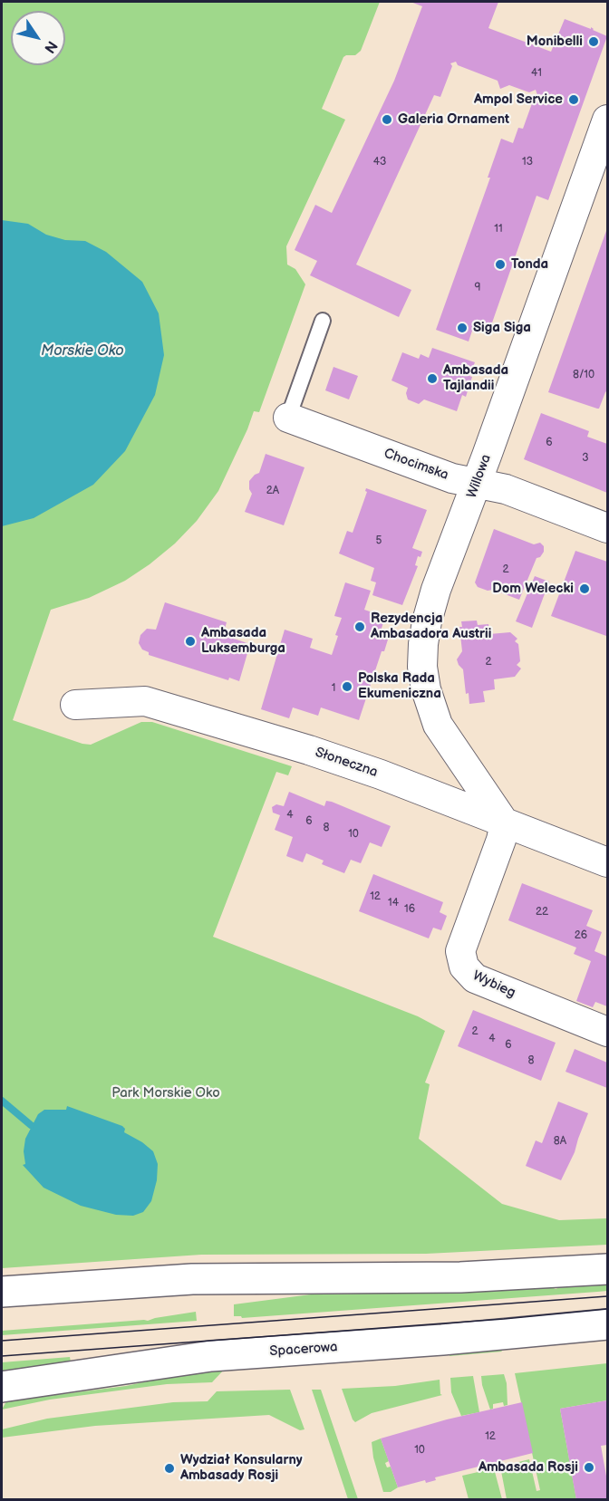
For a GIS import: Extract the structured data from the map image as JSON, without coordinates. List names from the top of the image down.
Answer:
{
  "streets": {
    "main road": ["Spacerowa"],
    "street": [
      "Chocimska",
      "Willowa",
      "Słoneczna",
      "Wybieg"
    ]
  },
  "crossings": [
    ["Chocimska", "Willowa"],
    ["Willowa", "Słoneczna"],
    ["Willowa", "Wybieg"],
    ["Słoneczna", "Wybieg"]
  ],
  "water": ["Morskie Oko"],
  "parks": ["Park Morskie Oko"],
  "places": [
    "Monibelli",
    "Ampol Service",
    "Galeria Ornament",
    "Tonda",
    "Siga Siga",
    "Ambasada Tajlandii",
    "Dom Welecki",
    "Rezydencja Ambasadora Austrii",
    "Ambasada Luksemburga",
    "Polska Rada Ekumeniczna",
    "Ambasada Rosji",
    "Wydział Konsularny Ambasady Rosji"
  ],
  "house_numbers": [
    "41",
    "43",
    "13",
    "11",
    "9",
    "8/10",
    "6",
    "3",
    "2A",
    "5",
    "2",
    "2",
    "1",
    "4",
    "6",
    "8",
    "10",
    "12",
    "14",
    "16",
    "22",
    "26",
    "2",
    "4",
    "6",
    "8",
    "8A",
    "12",
    "10"
  ],
  "north": "bottom right"
}
